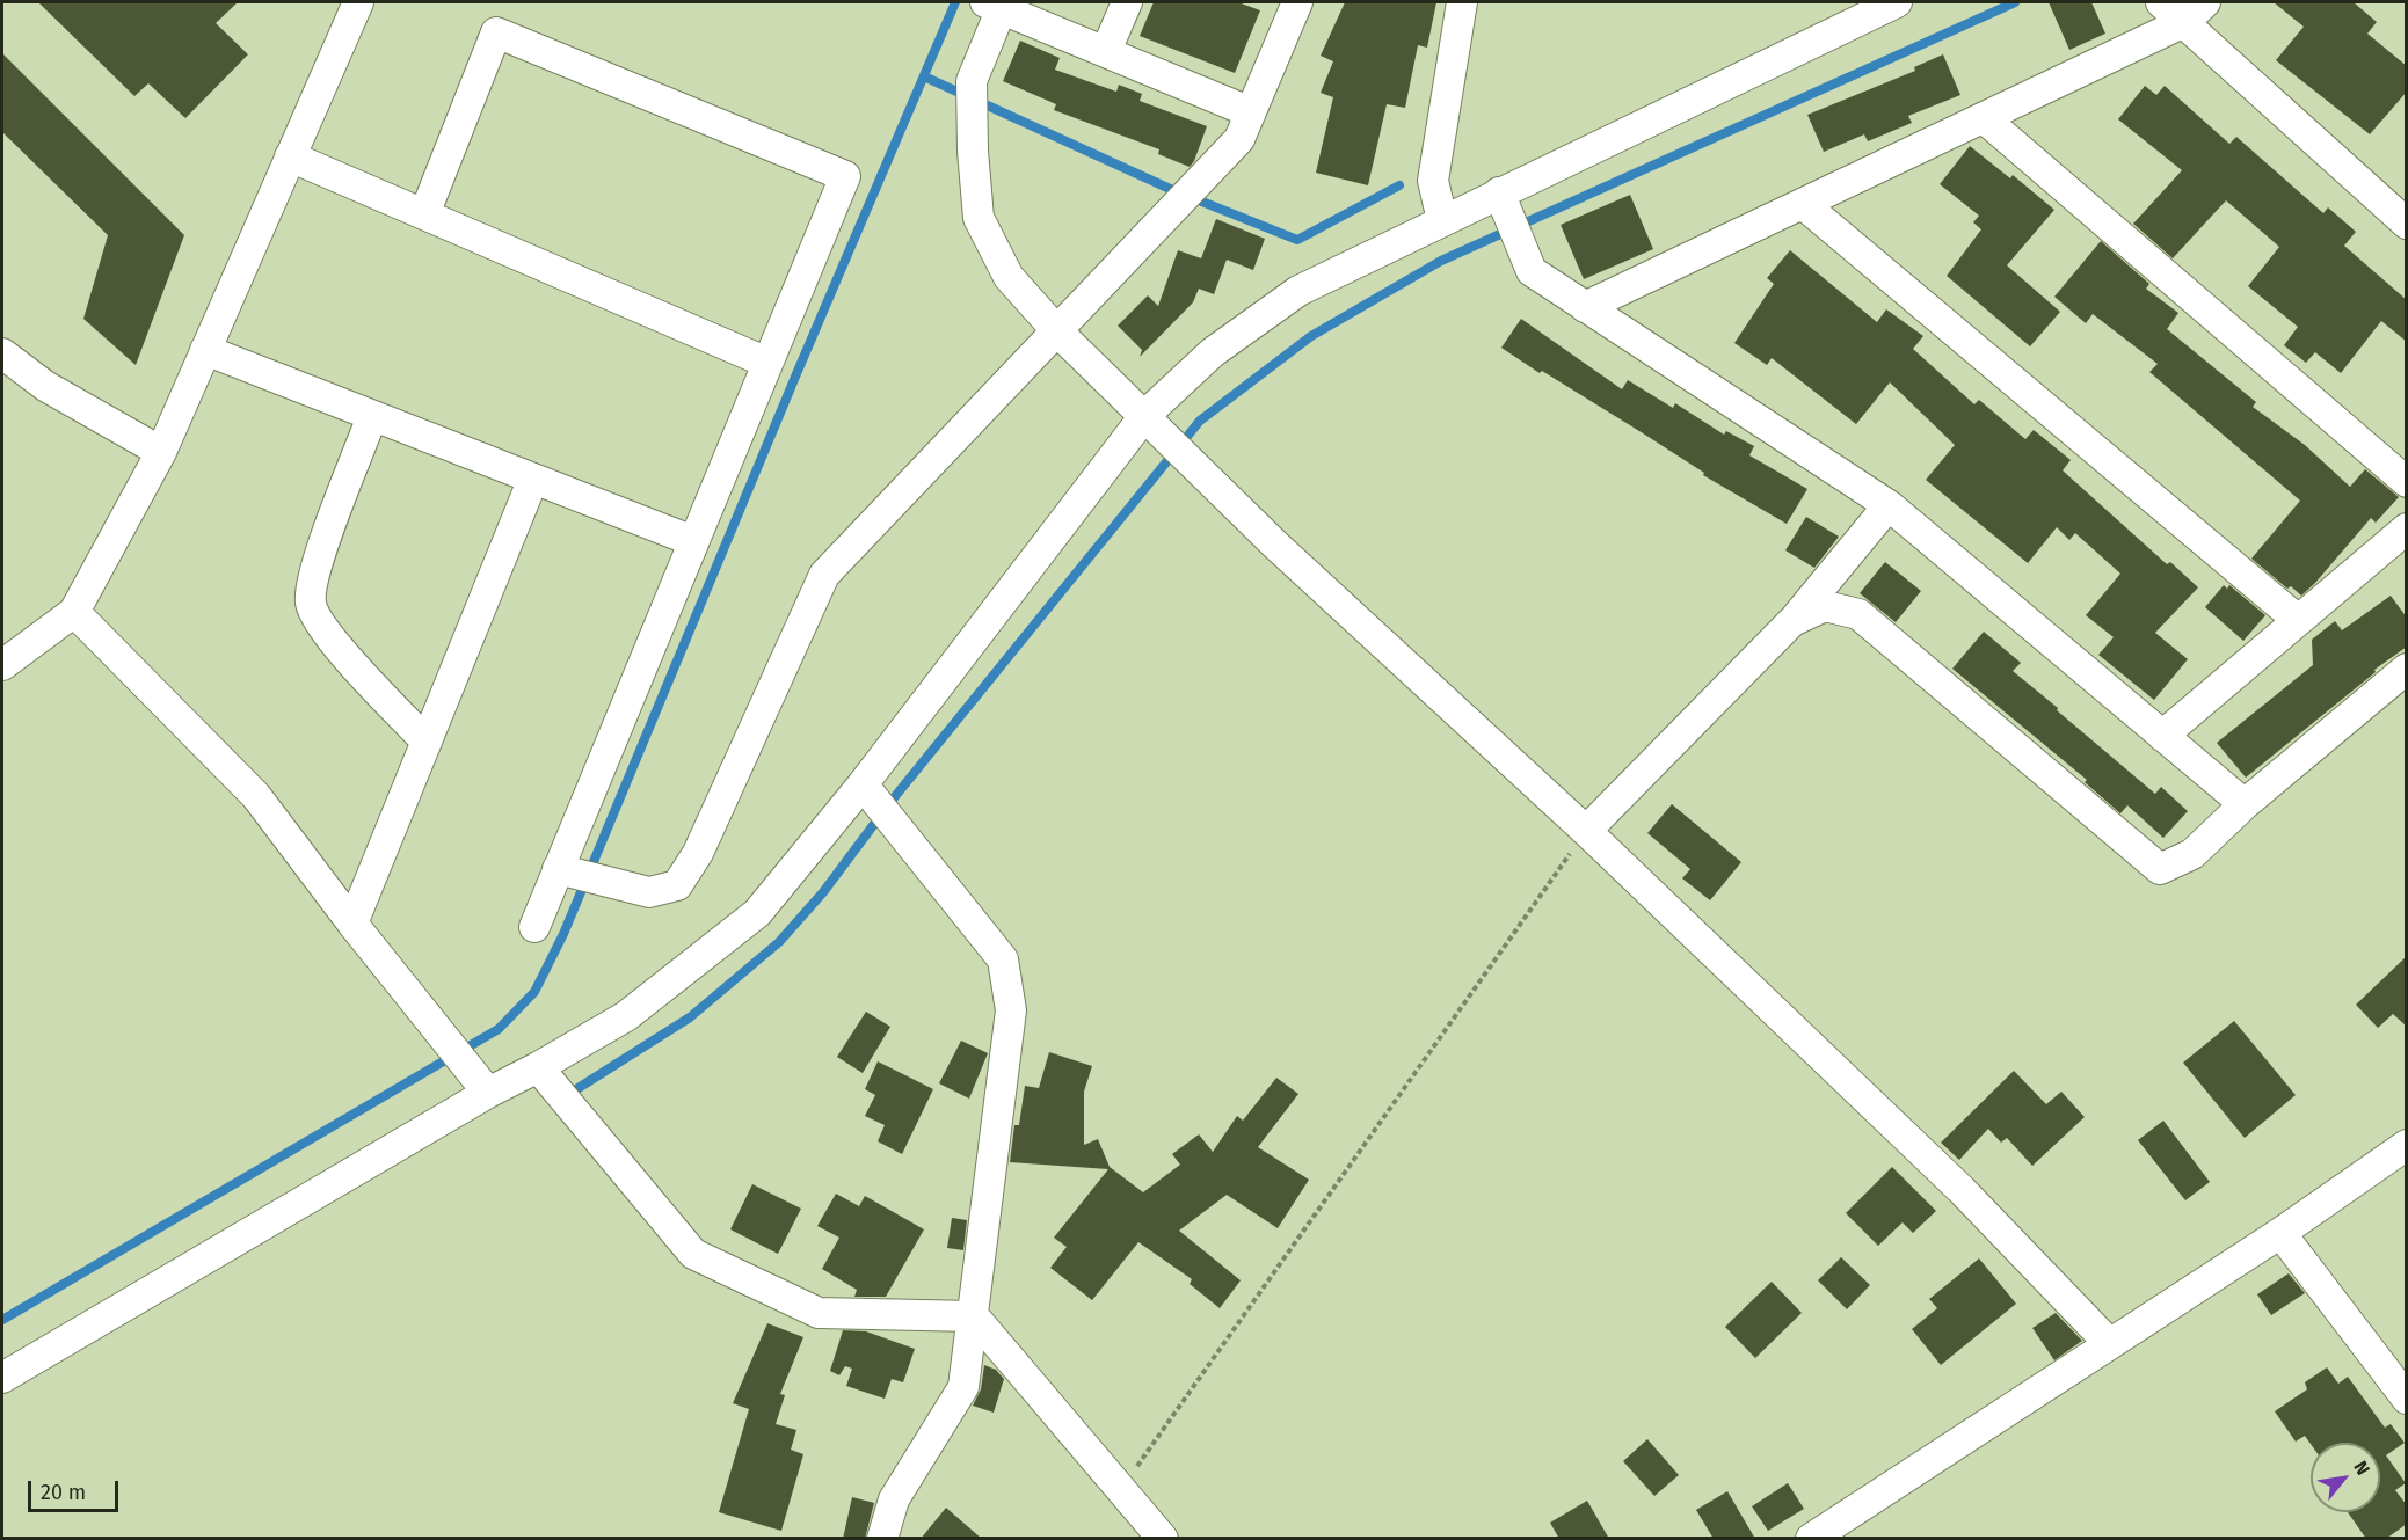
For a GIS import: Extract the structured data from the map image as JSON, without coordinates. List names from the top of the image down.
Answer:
{
  "scale_bar": "20 m",
  "north": "top right"
}
